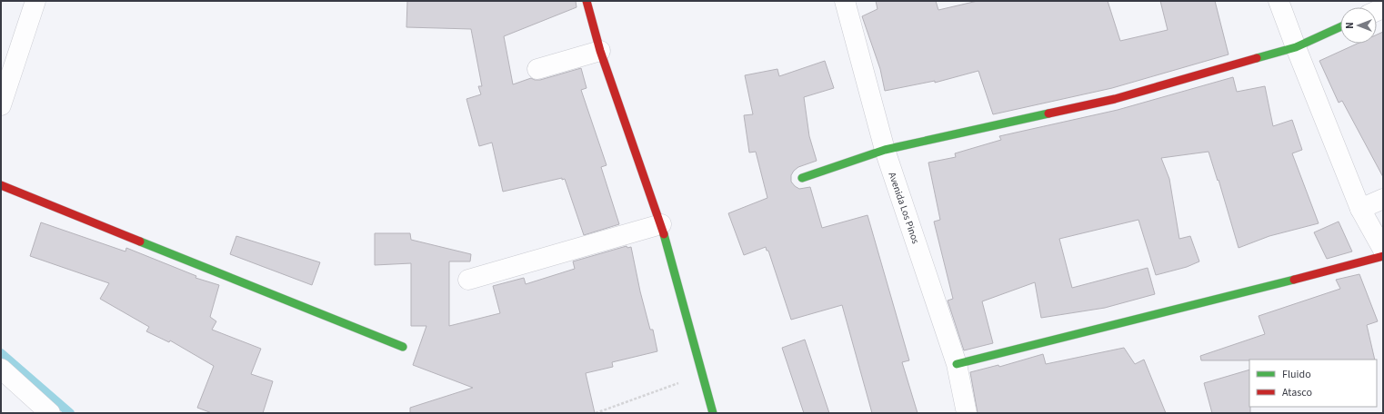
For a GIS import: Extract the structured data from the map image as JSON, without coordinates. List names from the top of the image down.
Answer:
{
  "streets": {
    "street": ["Avenida Los Pinos"]
  },
  "legend": ["Fluido", "Atasco"],
  "north": "left"
}
